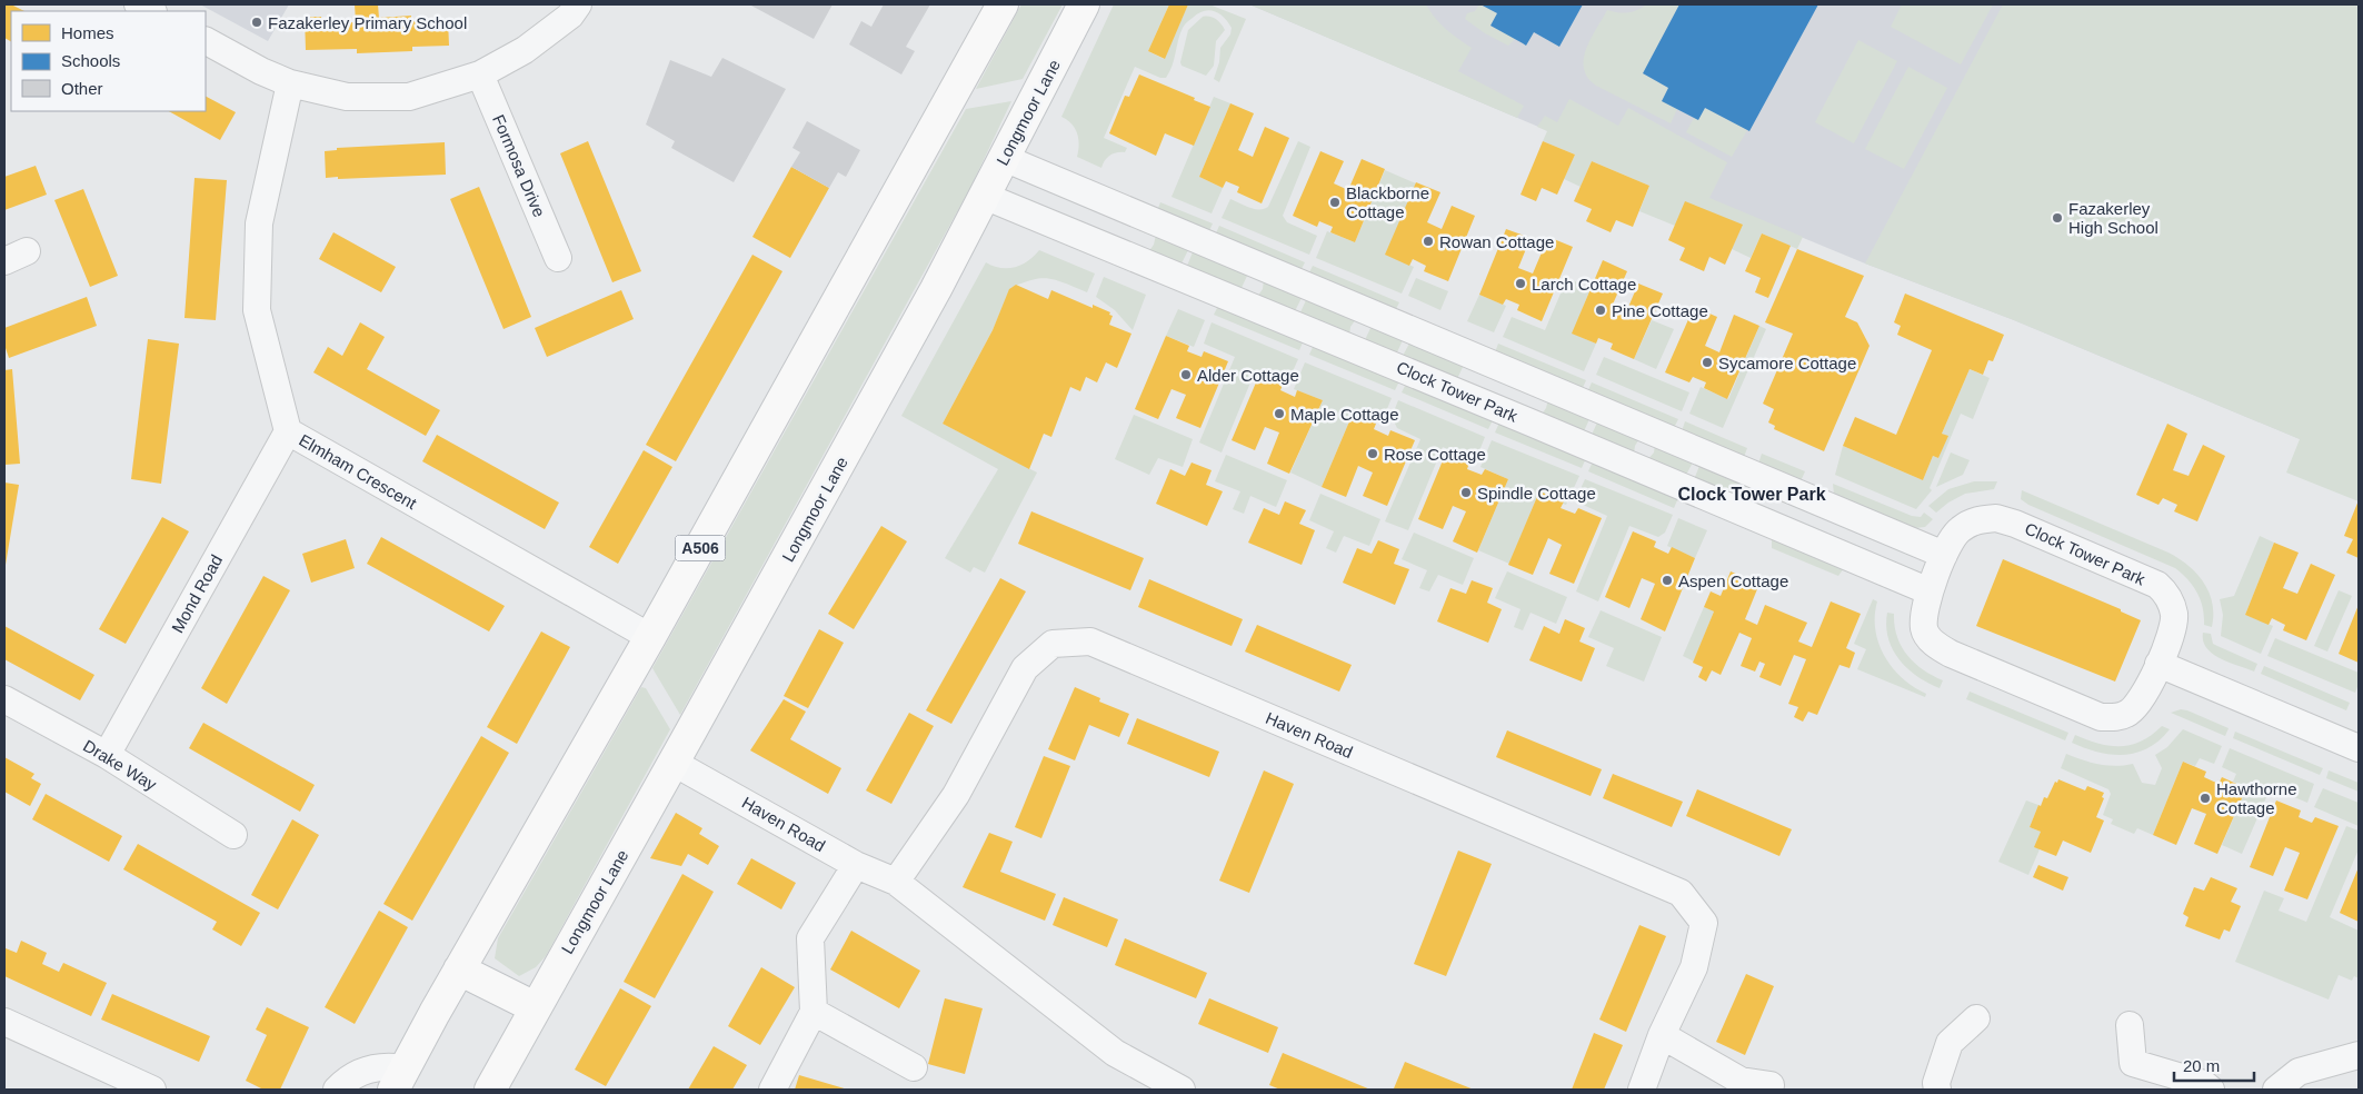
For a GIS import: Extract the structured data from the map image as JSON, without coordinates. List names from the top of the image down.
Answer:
{
  "streets": {
    "main road": ["Longmoor Lane", "A506"],
    "street": [
      "Formosa Drive",
      "Clock Tower Park",
      "Elmham Crescent",
      "Mond Road",
      "Haven Road",
      "Drake Way"
    ]
  },
  "crossings": [
    ["Longmoor Lane", "Clock Tower Park"],
    ["Longmoor Lane", "Haven Road"],
    ["Elmham Crescent", "A506"],
    ["Elmham Crescent", "Mond Road"],
    ["Mond Road", "Drake Way"]
  ],
  "districts": ["Clock Tower Park"],
  "places": [
    "Fazakerley Primary School",
    "Blackborne Cottage",
    "Fazakerley High School",
    "Rowan Cottage",
    "Larch Cottage",
    "Pine Cottage",
    "Sycamore Cottage",
    "Alder Cottage",
    "Maple Cottage",
    "Rose Cottage",
    "Spindle Cottage",
    "Aspen Cottage",
    "Hawthorne Cottage"
  ],
  "legend": ["Homes", "Schools", "Other"],
  "scale_bar": "20 m"
}
